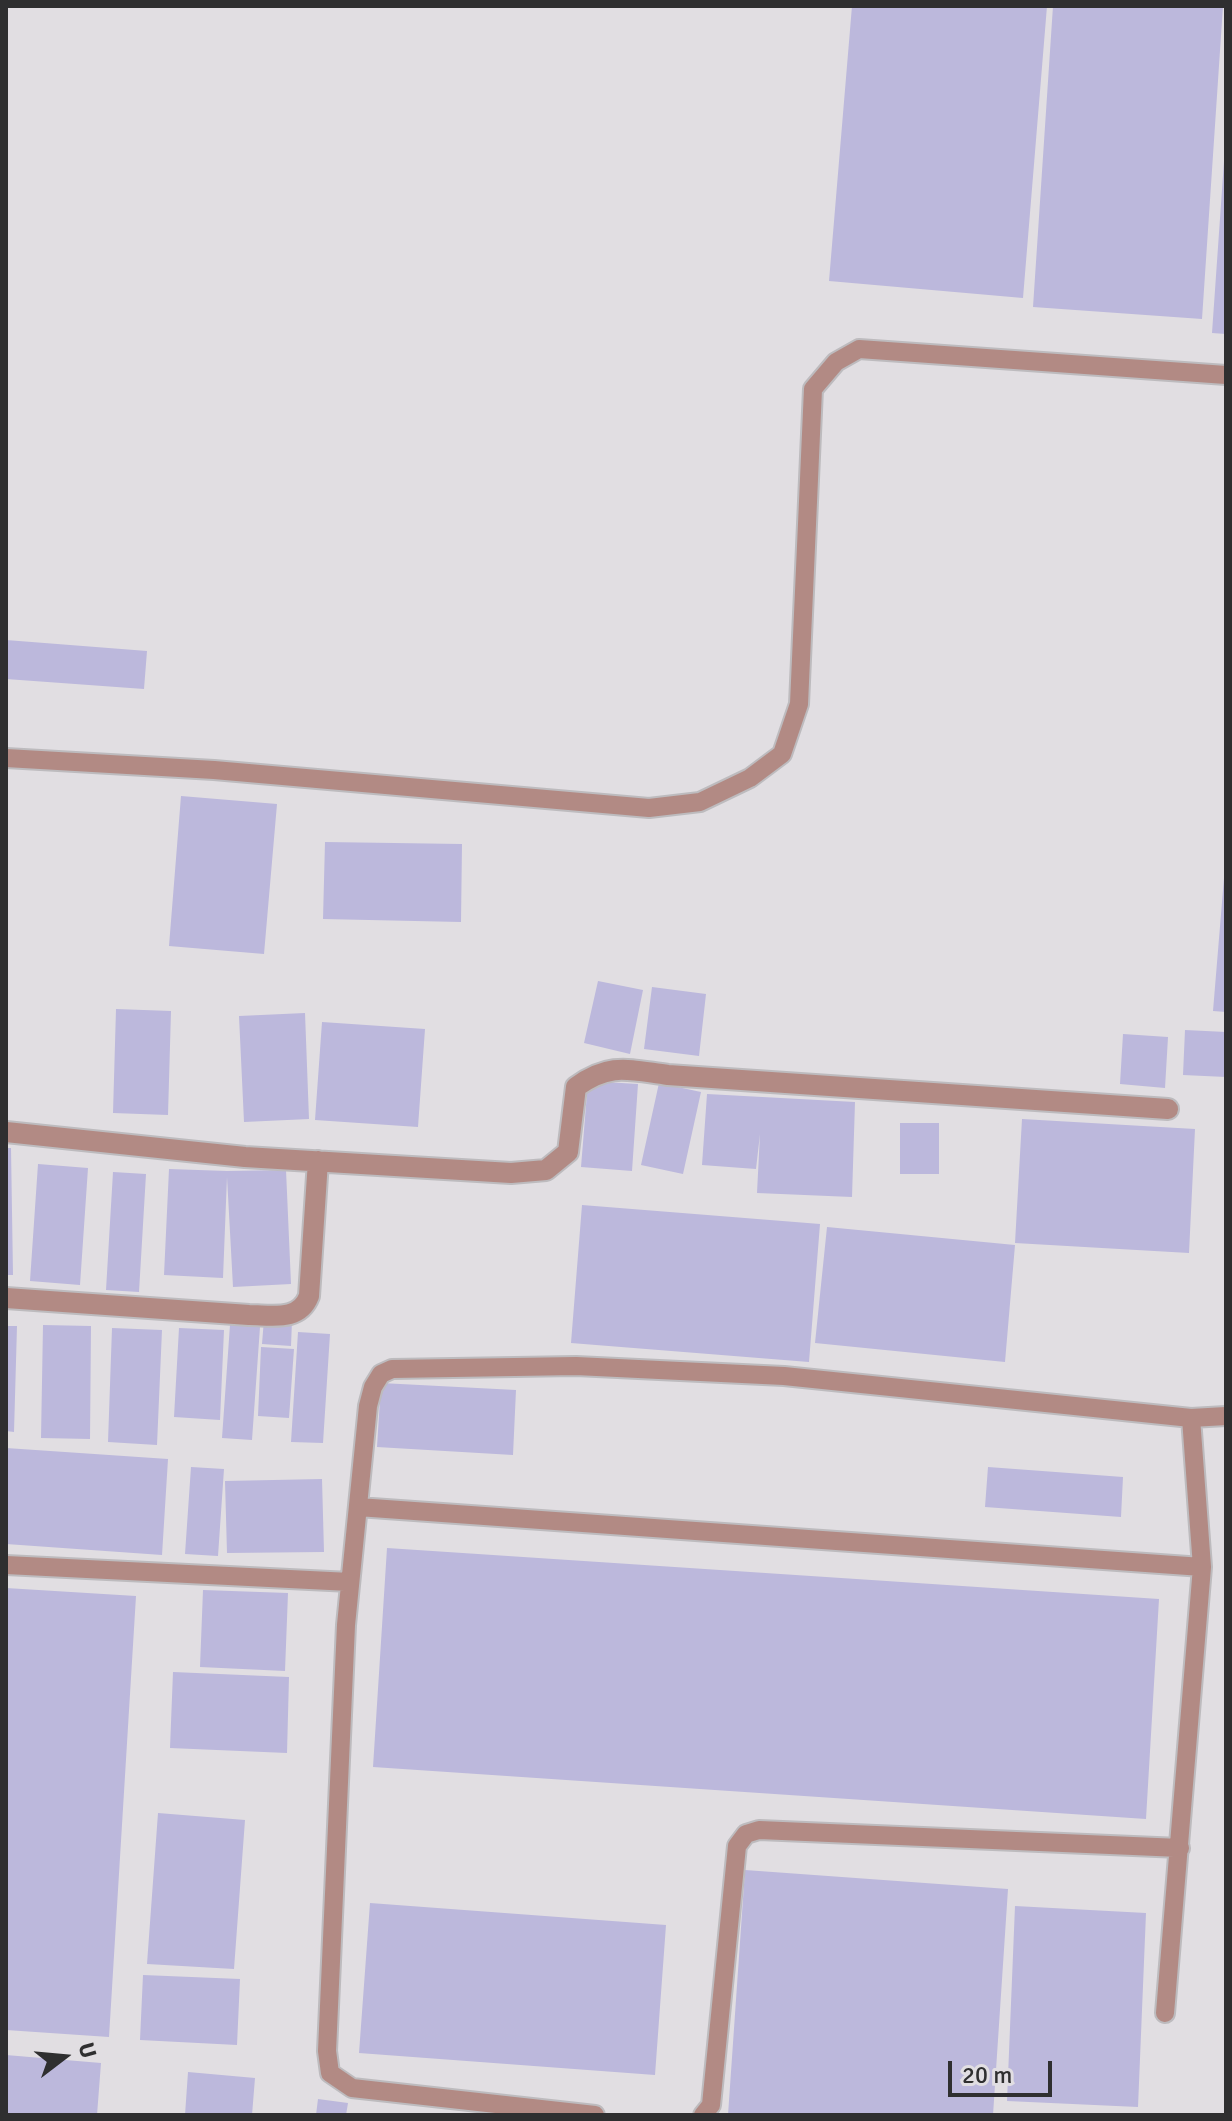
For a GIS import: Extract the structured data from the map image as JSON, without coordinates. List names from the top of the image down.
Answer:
{
  "scale_bar": "20 m",
  "north": "right"
}
